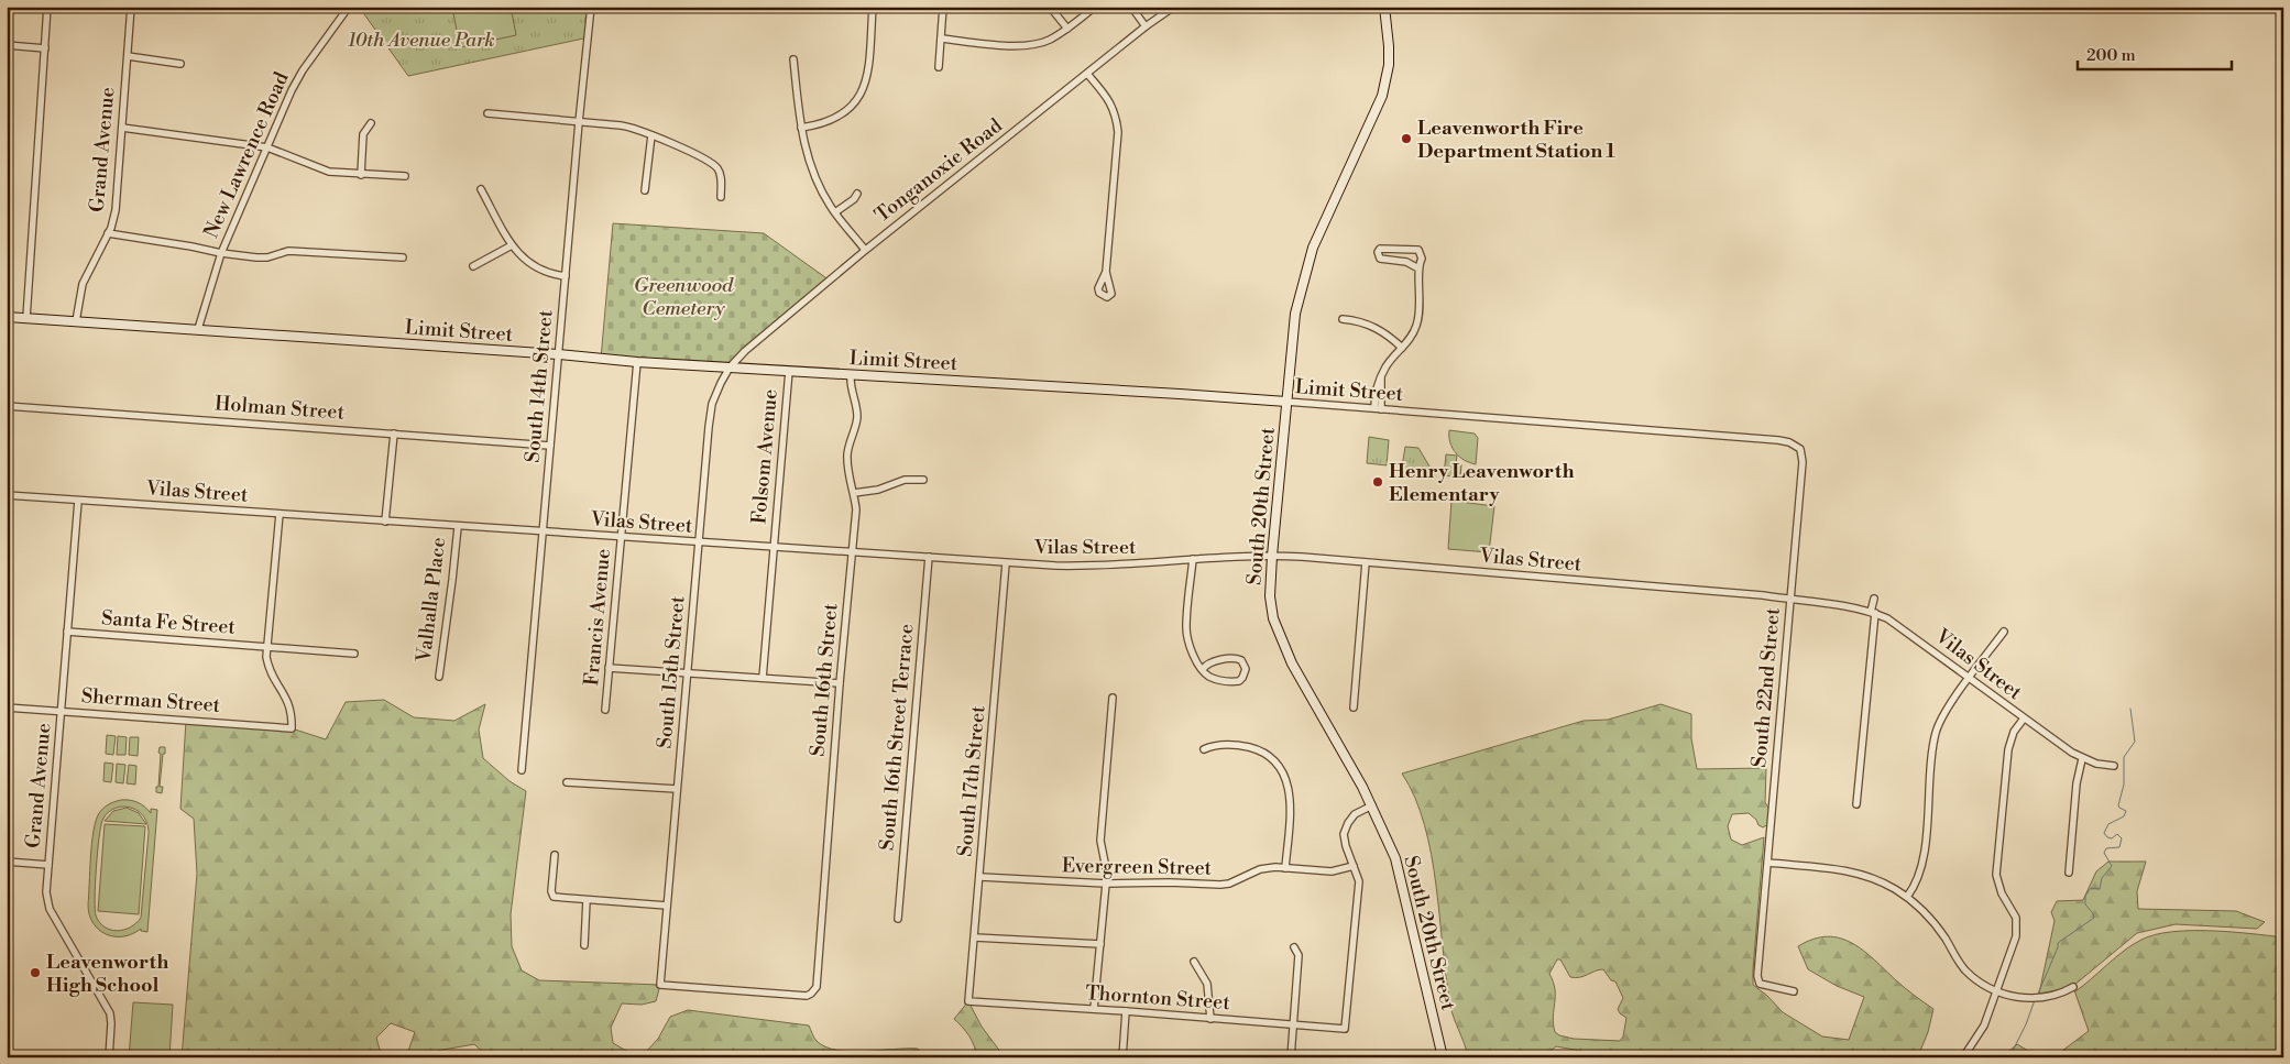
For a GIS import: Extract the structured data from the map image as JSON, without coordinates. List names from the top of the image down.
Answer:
{
  "streets": {
    "street": [
      "Grand Avenue",
      "New Lawrence Road",
      "Tonganoxie Road",
      "Limit Street",
      "South 14th Street",
      "Holman Street",
      "Folsom Avenue",
      "Vilas Street",
      "South 20th Street",
      "Valhalla Place",
      "Francis Avenue",
      "Santa Fe Street",
      "South 15th Street",
      "South 16th Street",
      "South 22nd Street",
      "Sherman Street",
      "South 16th Street Terrace",
      "South 17th Street",
      "Evergreen Street",
      "Thornton Street"
    ]
  },
  "crossings": [
    ["Grand Avenue", "Limit Street"],
    ["Grand Avenue", "Vilas Street"],
    ["Grand Avenue", "Santa Fe Street"],
    ["Grand Avenue", "Sherman Street"],
    ["New Lawrence Road", "Limit Street"],
    ["Tonganoxie Road", "Limit Street"],
    ["Tonganoxie Road", "South 15th Street"],
    ["Limit Street", "South 14th Street"],
    ["Limit Street", "Folsom Avenue"],
    ["Limit Street", "South 20th Street"],
    ["Limit Street", "Francis Avenue"],
    ["Limit Street", "South 15th Street"],
    ["Limit Street", "South 16th Street"],
    ["Limit Street", "South 22nd Street"],
    ["South 14th Street", "Holman Street"],
    ["South 14th Street", "Vilas Street"],
    ["Folsom Avenue", "Vilas Street"],
    ["Vilas Street", "South 20th Street"],
    ["Vilas Street", "Valhalla Place"],
    ["Vilas Street", "Francis Avenue"],
    ["Vilas Street", "South 15th Street"],
    ["Vilas Street", "South 16th Street"],
    ["Vilas Street", "South 22nd Street"],
    ["Vilas Street", "South 16th Street Terrace"],
    ["Vilas Street", "South 17th Street"],
    ["Santa Fe Street", "Sherman Street"],
    ["South 15th Street", "South 16th Street"],
    ["South 17th Street", "Evergreen Street"],
    ["South 17th Street", "Thornton Street"],
    ["Evergreen Street", "Thornton Street"]
  ],
  "parks": ["10th Avenue Park", "Greenwood Cemetery"],
  "places": ["Leavenworth Fire Department Station 1", "Henry Leavenworth Elementary", "Leavenworth High School"],
  "scale_bar": "200 m"
}
